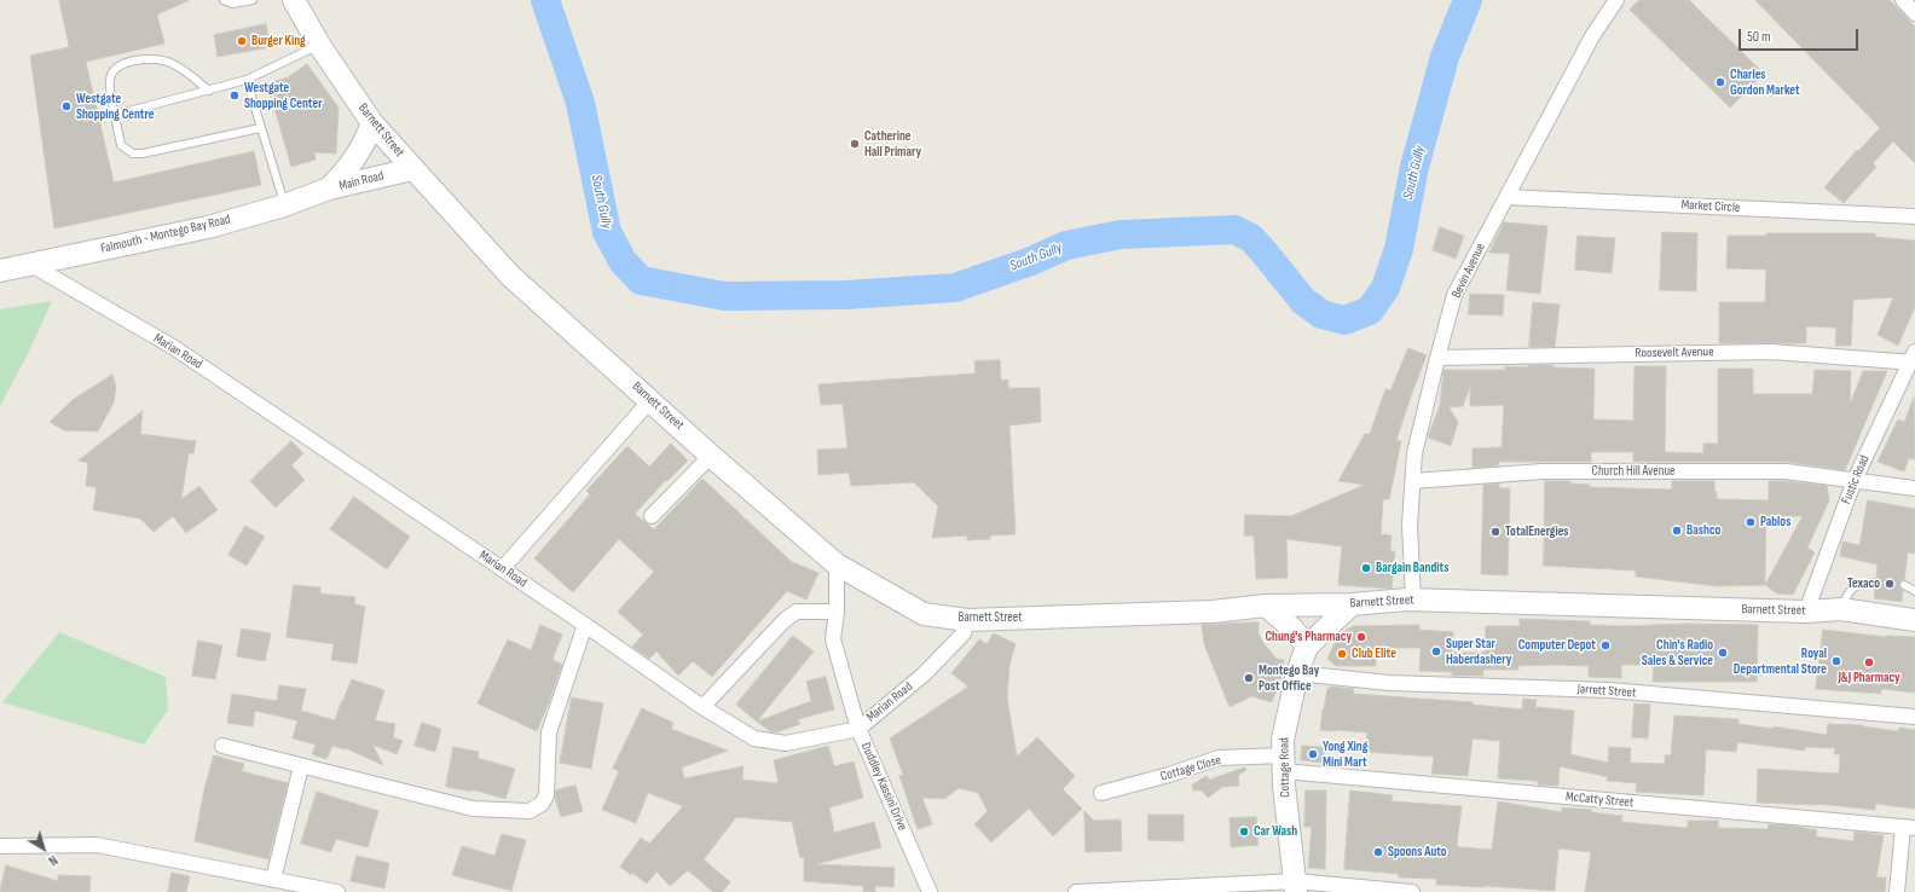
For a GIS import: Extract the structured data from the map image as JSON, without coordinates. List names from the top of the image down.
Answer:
{
  "streets": {
    "main road": [
      "Barnett Street",
      "Main Road",
      "Falmouth - Montego Bay Road",
      "Cottage Road"
    ],
    "street": [
      "Market Circle",
      "Bevin Avenue",
      "Marian Road",
      "Roosevelt Avenue",
      "Church Hill Avenue",
      "Fustic Road",
      "Jarrett Street",
      "Cottage Close",
      "Duddley Kassini Drive",
      "McCatty Street"
    ]
  },
  "crossings": [
    ["Barnett Street", "Main Road"],
    ["Barnett Street", "Bevin Avenue"],
    ["Barnett Street", "Marian Road"],
    ["Barnett Street", "Fustic Road"],
    ["Barnett Street", "Cottage Road"],
    ["Barnett Street", "Duddley Kassini Drive"],
    ["Main Road", "Falmouth - Montego Bay Road"],
    ["Market Circle", "Bevin Avenue"],
    ["Falmouth - Montego Bay Road", "Marian Road"],
    ["Bevin Avenue", "Roosevelt Avenue"],
    ["Bevin Avenue", "Church Hill Avenue"],
    ["Marian Road", "Duddley Kassini Drive"],
    ["Roosevelt Avenue", "Fustic Road"],
    ["Church Hill Avenue", "Fustic Road"],
    ["Jarrett Street", "Cottage Road"],
    ["Cottage Road", "Cottage Close"],
    ["Cottage Road", "McCatty Street"],
    ["Cottage Close", "McCatty Street"]
  ],
  "water": ["South Gully"],
  "places": [
    "Burger King",
    "Charles Gordon Market",
    "Westgate Shopping Center",
    "Westgate Shopping Centre",
    "Catherine Hall Primary",
    "Pablos",
    "Bashco",
    "TotalEnergies",
    "Bargain Bandits",
    "Texaco",
    "Chung's Pharmacy",
    "Computer Depot",
    "Super Star Haberdashery",
    "Chin's Radio Sales & Service",
    "Club Elite",
    "Royal Departmental Store",
    "J&J Pharmacy",
    "Montego Bay Post Office",
    "Yong Xing Mini Mart",
    "Car Wash",
    "Spoons Auto"
  ],
  "scale_bar": "50 m",
  "north": "bottom right"
}
